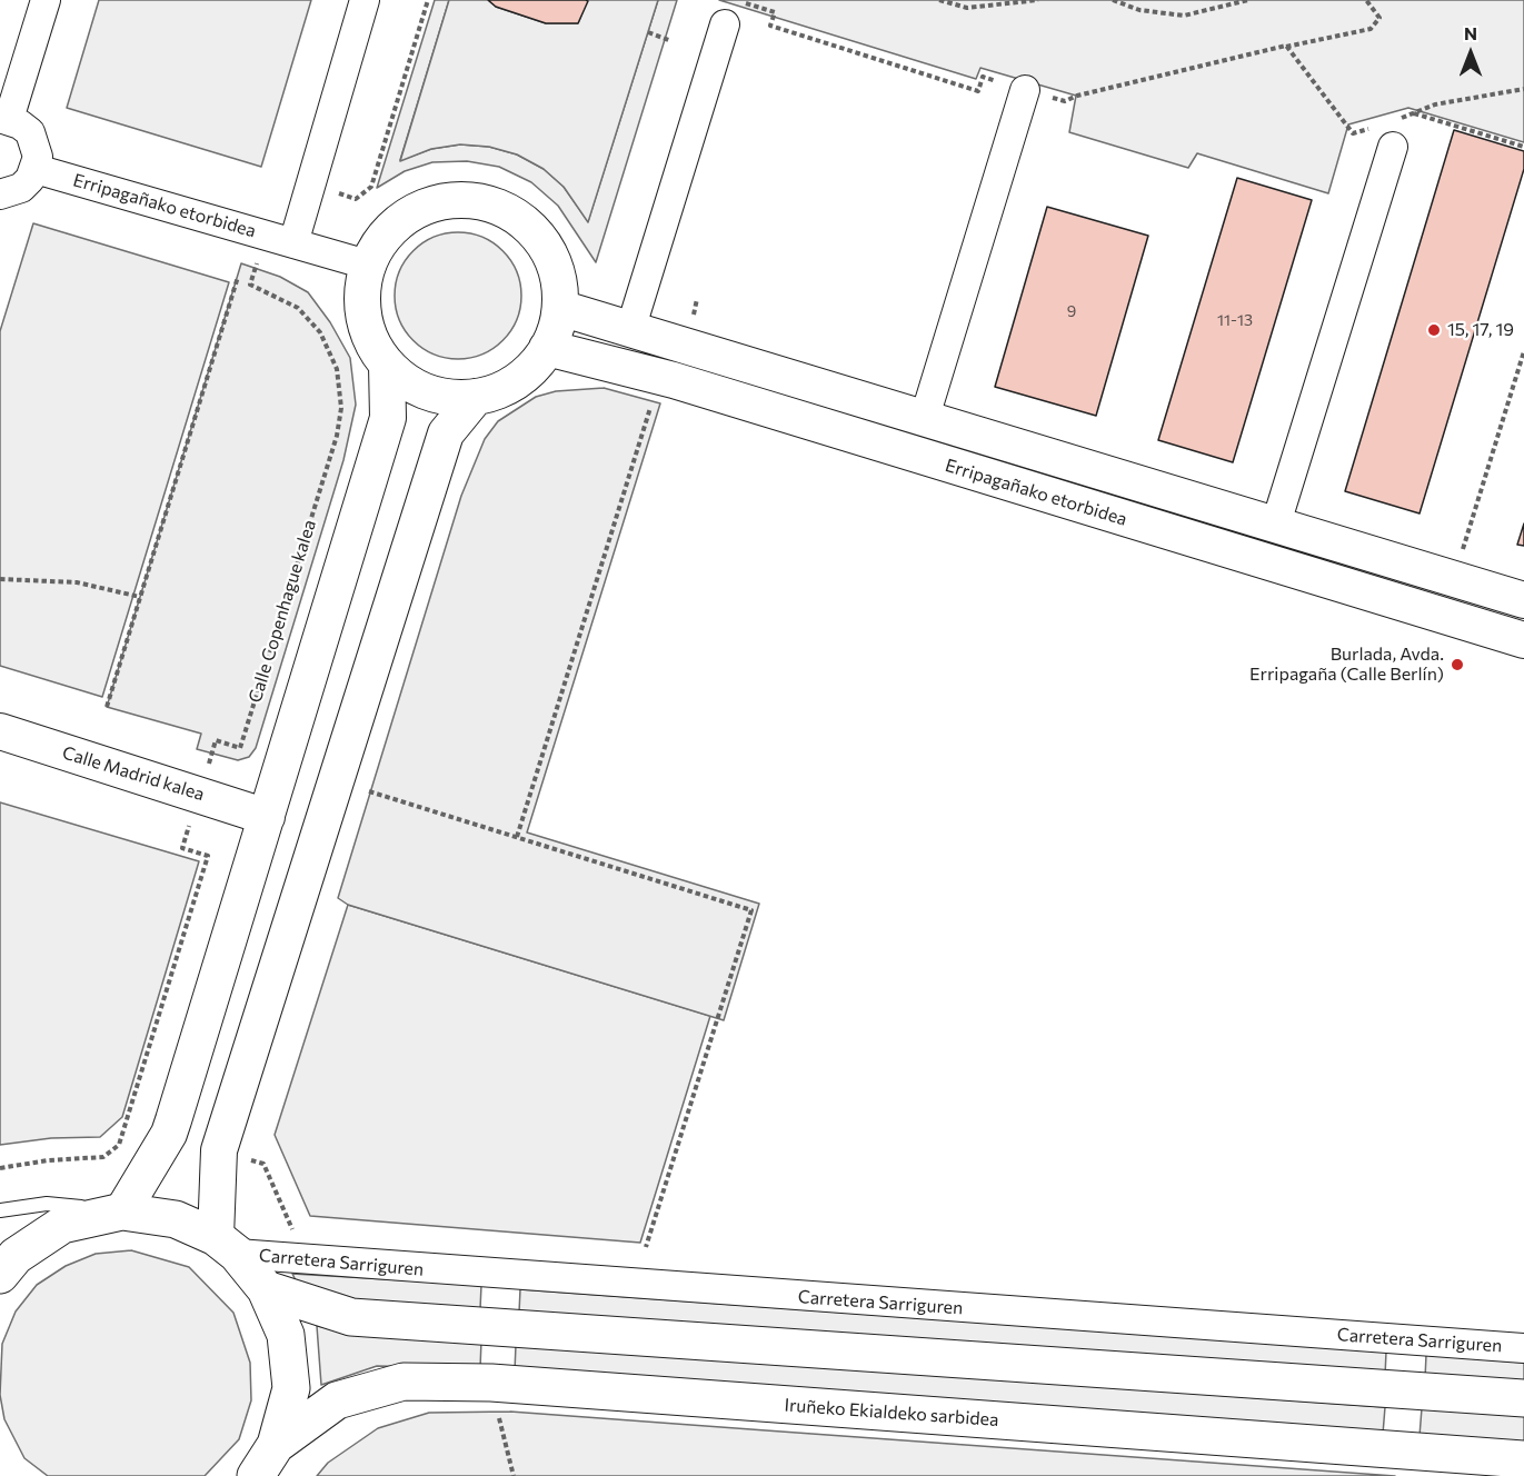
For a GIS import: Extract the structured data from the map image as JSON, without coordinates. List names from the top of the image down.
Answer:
{
  "streets": {
    "highway": ["Iruñeko Ekialdeko sarbidea"],
    "street": ["Erripagañako etorbidea", "Calle Madrid kalea", "Carretera Sarriguren"],
    "path": ["Calle Copenhague kalea"]
  },
  "crossings": [
    ["Erripagañako etorbidea", "Calle Copenhague kalea"],
    ["Calle Copenhague kalea", "Calle Madrid kalea"]
  ],
  "places": ["15, 17, 19", "Burlada, Avda. Erripagaña (Calle Berlín)"],
  "house_numbers": ["9", "11-13"],
  "north": "top"
}
